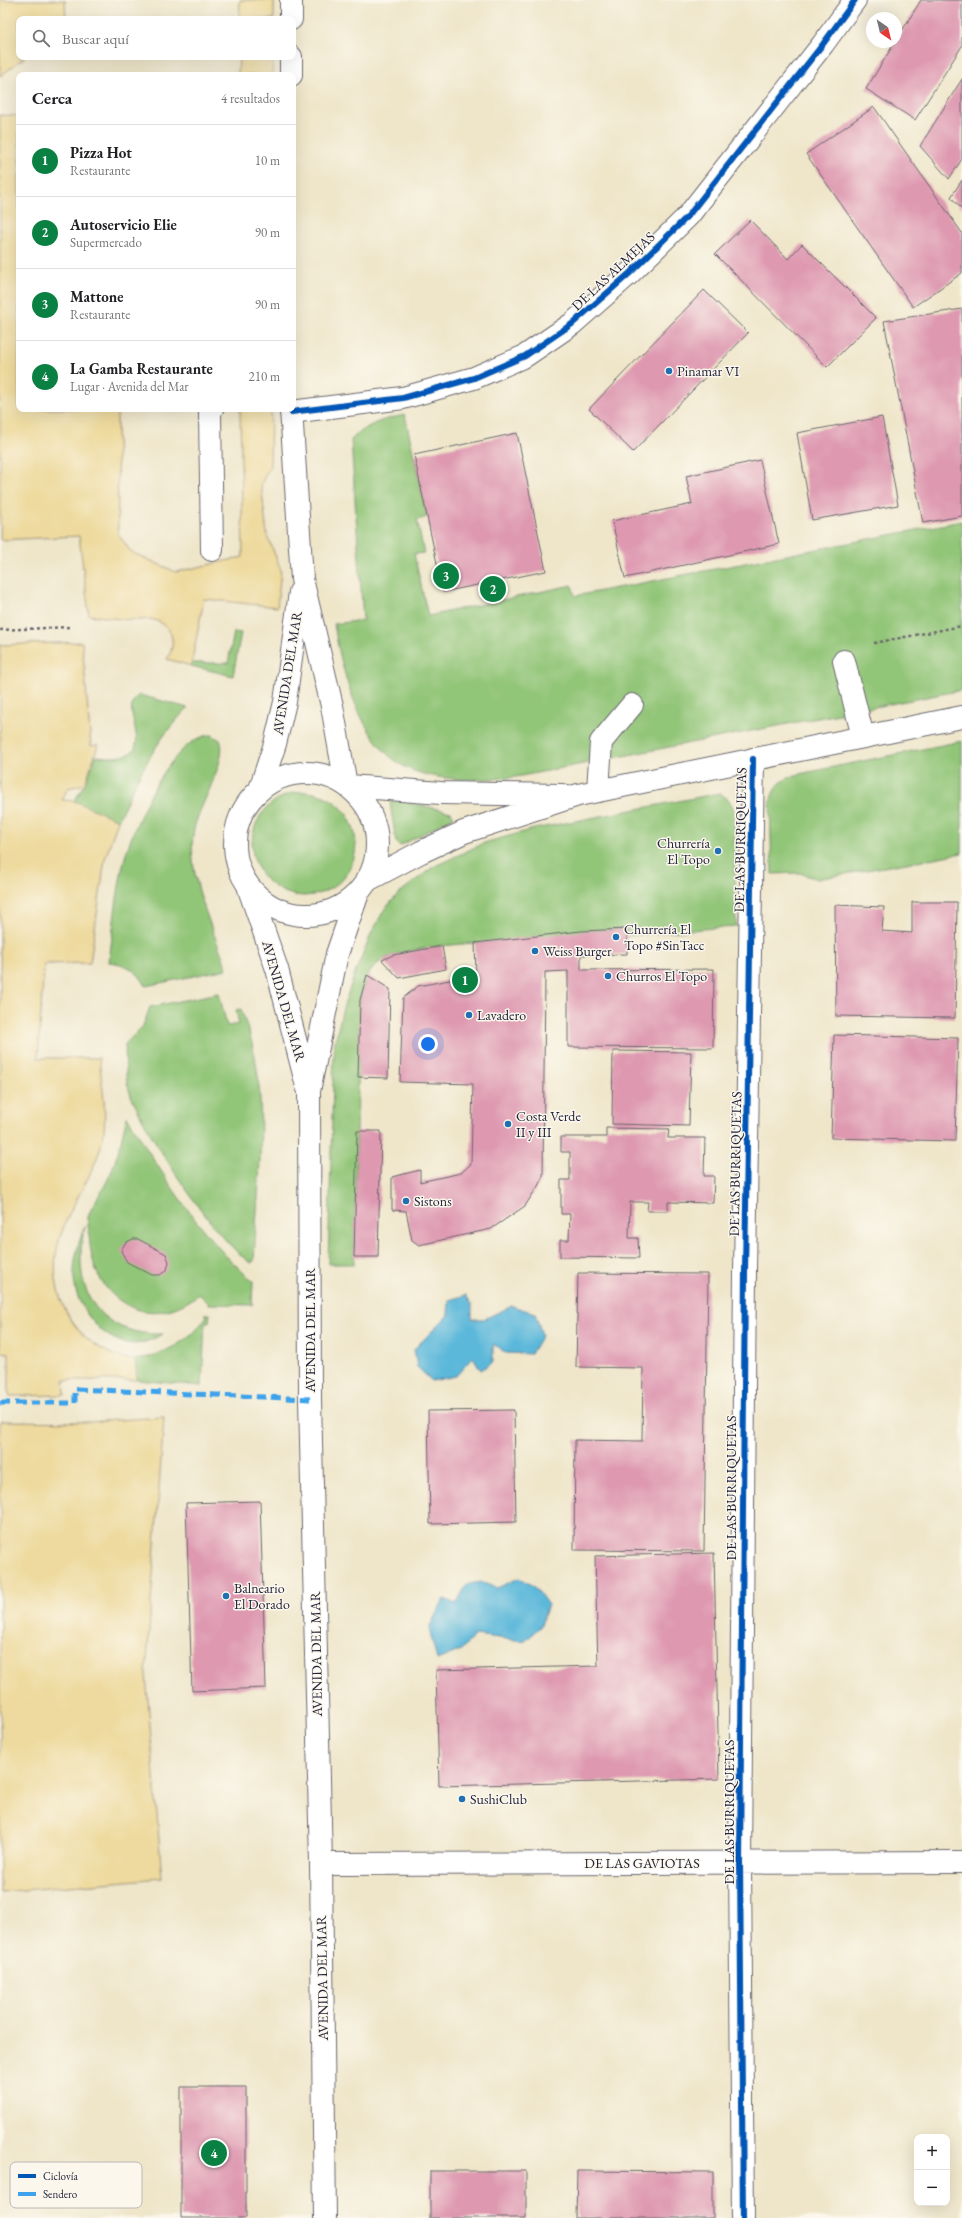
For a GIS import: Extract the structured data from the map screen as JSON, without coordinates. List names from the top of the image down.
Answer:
{
  "streets": {
    "main road": [
      "DE LAS ALMEJAS",
      "AVENIDA DEL MAR",
      "DE LAS BURRIQUETAS",
      "DE LAS GAVIOTAS"
    ]
  },
  "crossings": [
    ["AVENIDA DEL MAR", "DE LAS GAVIOTAS"],
    ["DE LAS BURRIQUETAS", "DE LAS GAVIOTAS"]
  ],
  "places": [
    "Pinamar VI",
    "Churrería El Topo",
    "Churrería El Topo #SinTacc",
    "Weiss Burger",
    "Churros El Topo",
    "Lavadero",
    "Costa Verde II y III",
    "Sistons",
    "Balneario El Dorado",
    "SushiClub"
  ],
  "legend": ["Ciclovía", "Sendero"],
  "north": "bottom right",
  "page": {
    "search": "Buscar aquí",
    "heading": ["Cerca", "4 resultados"],
    "list": [
      {
        "mark": "1",
        "name": "Pizza Hot",
        "note": "Restaurante",
        "value": "10 m"
      },
      {
        "mark": "2",
        "name": "Autoservicio Elie",
        "note": "Supermercado",
        "value": "90 m"
      },
      {
        "mark": "3",
        "name": "Mattone",
        "note": "Restaurante",
        "value": "90 m"
      },
      {
        "mark": "4",
        "name": "La Gamba Restaurante",
        "note": "Lugar · Avenida del Mar",
        "value": "210 m"
      }
    ],
    "pins": [
      "3",
      "2",
      "1",
      "4"
    ],
    "map_buttons": ["+", "−"]
  }
}
